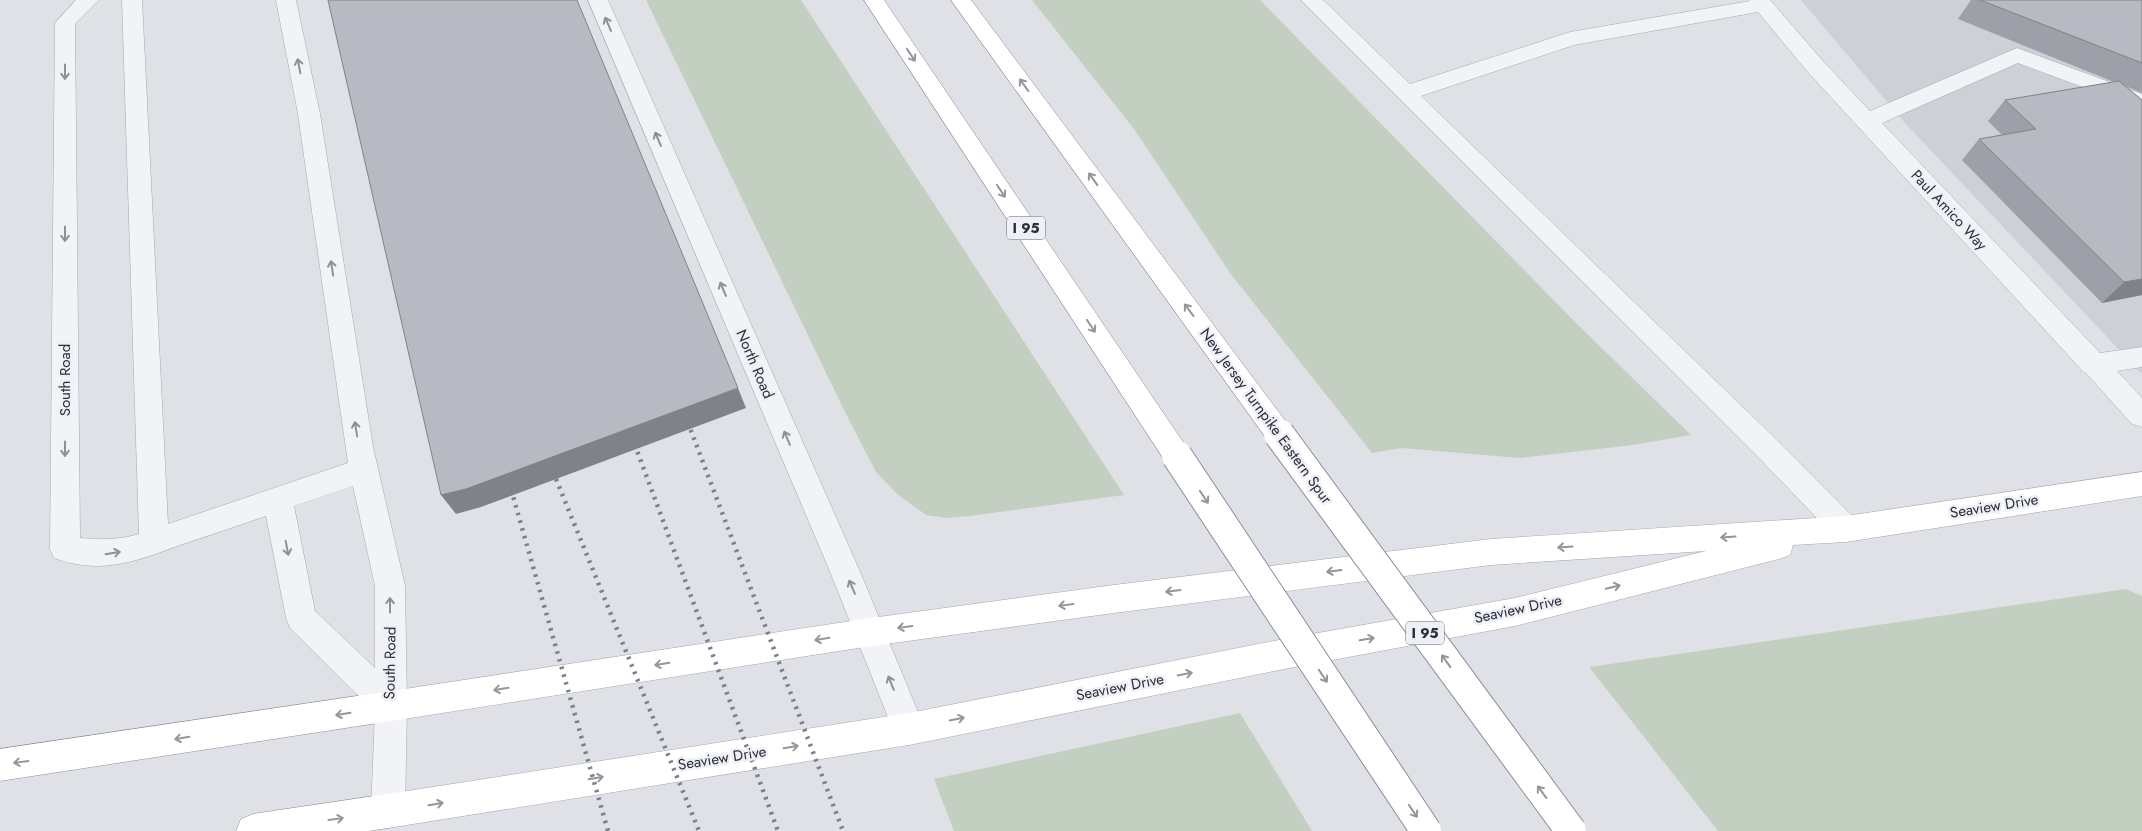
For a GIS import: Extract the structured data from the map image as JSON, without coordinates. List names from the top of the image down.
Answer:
{
  "streets": {
    "main road": ["I 95", "New Jersey Turnpike Eastern Spur", "Seaview Drive"],
    "street": ["Paul Amico Way", "North Road", "South Road"]
  },
  "crossings": [
    ["North Road", "Seaview Drive"],
    ["South Road", "Seaview Drive"]
  ],
  "one_way": ["North Road"]
}
